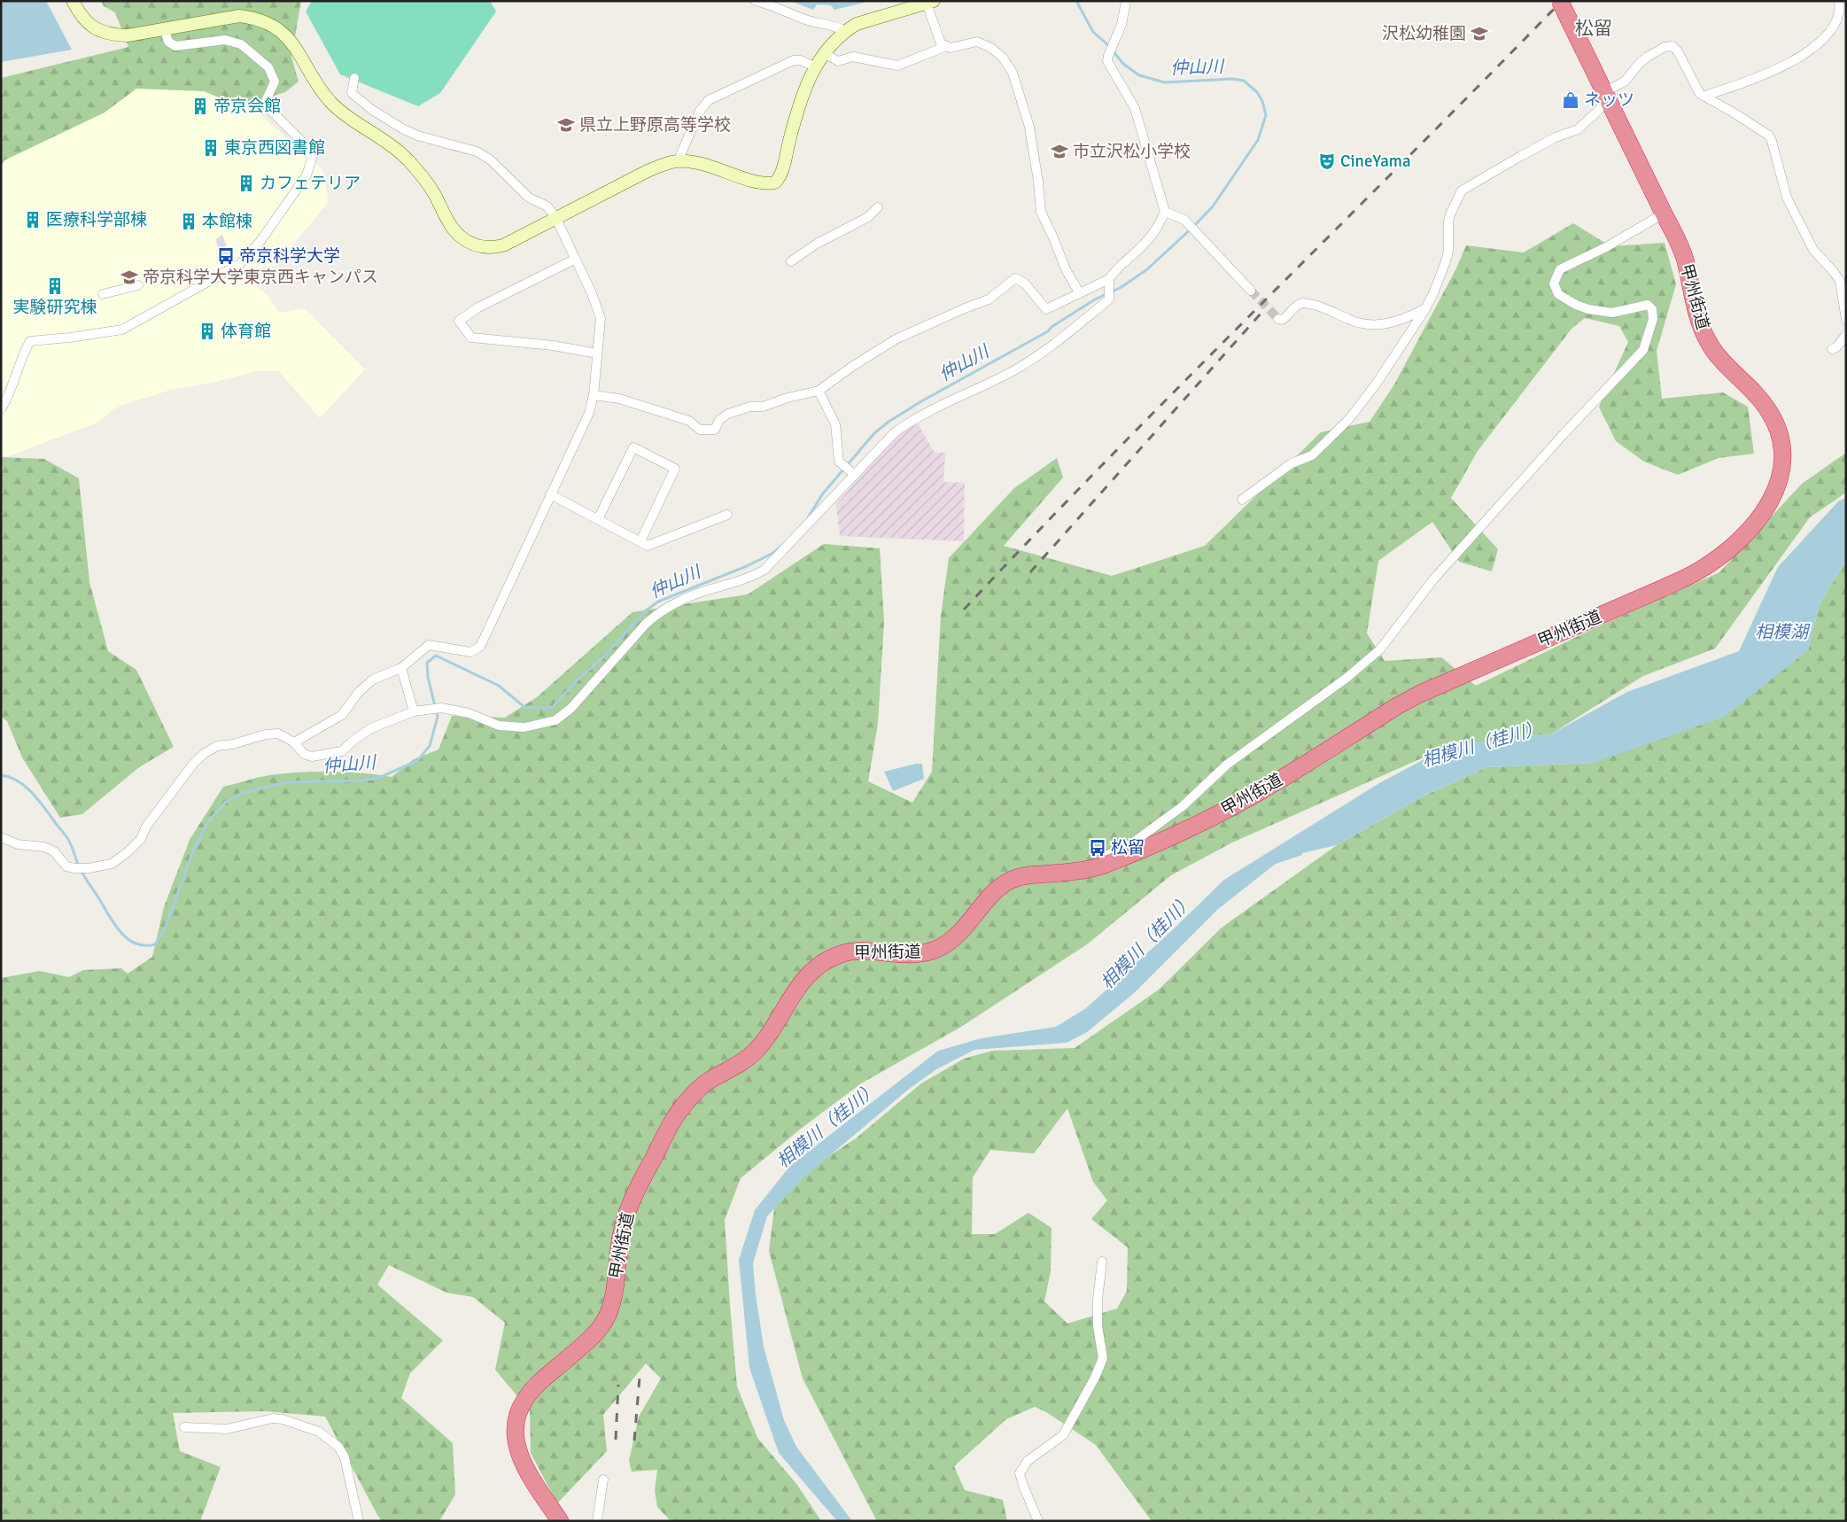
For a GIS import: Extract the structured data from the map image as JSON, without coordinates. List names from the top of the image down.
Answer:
{
  "streets": {
    "highway": ["甲州街道"]
  },
  "districts": ["松留"],
  "water": ["仲山川", "相模湖", "相模川（桂川）"],
  "places": {
    "school or university": [
      "沢松幼稚園",
      "県立上野原高等学校",
      "市立沢松小学校",
      "帝京科学大学東京西キャンパス"
    ],
    "shop": ["ネッツ"],
    "building": [
      "帝京会館",
      "東京西図書館",
      "カフェテリア",
      "医療科学部棟",
      "本館棟",
      "実験研究棟",
      "体育館"
    ],
    "theatre": ["CineYama"],
    "bus stop": ["帝京科学大学", "松留"]
  }
}
